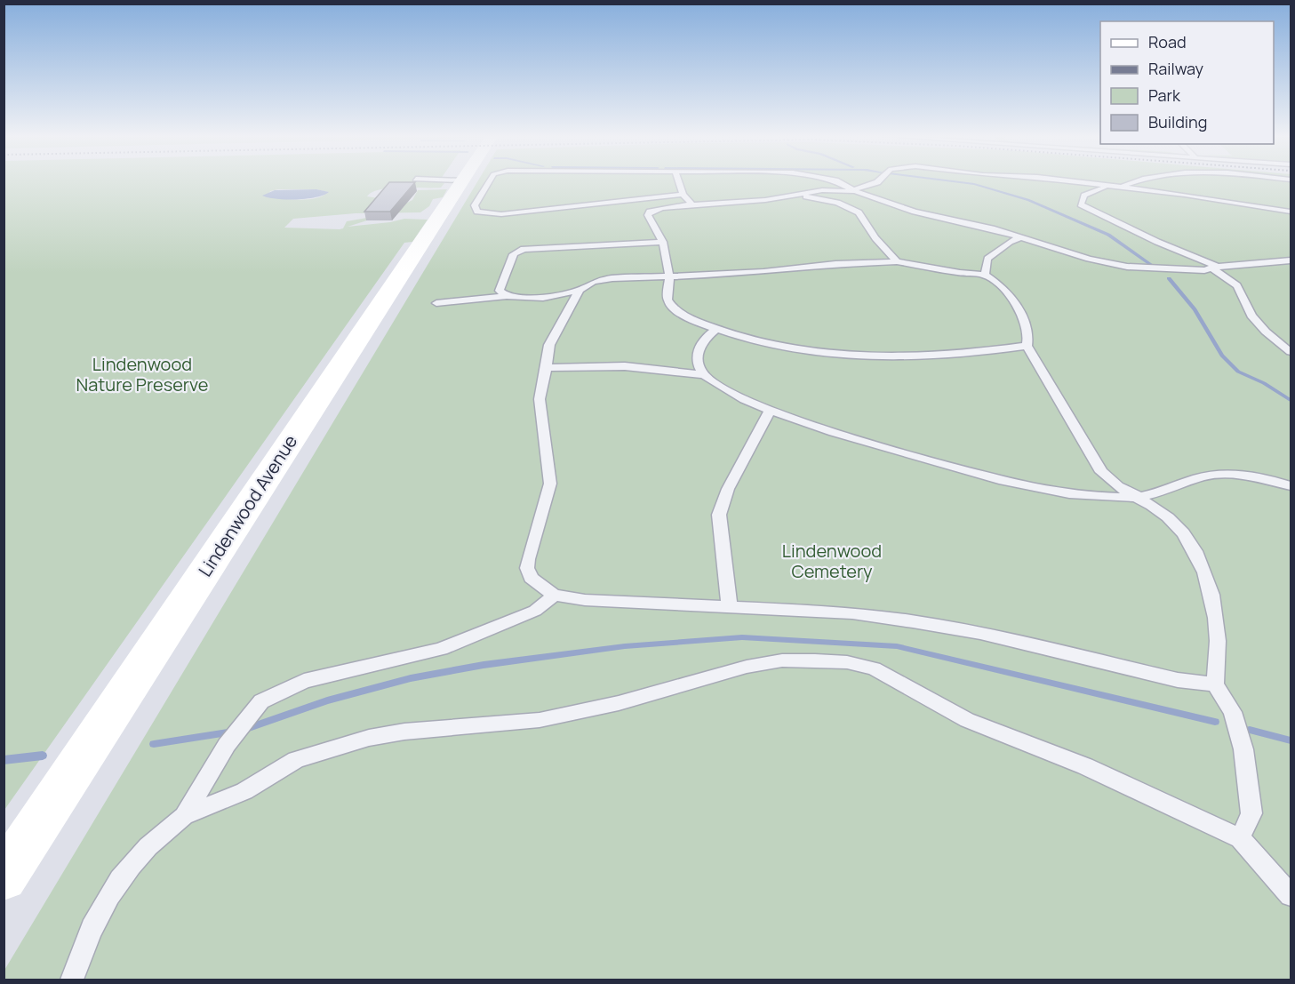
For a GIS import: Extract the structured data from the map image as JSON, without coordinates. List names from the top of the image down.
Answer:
{
  "streets": {
    "street": ["Lindenwood Avenue"]
  },
  "parks": ["Lindenwood Nature Preserve", "Lindenwood Cemetery"],
  "legend": [
    "Road",
    "Railway",
    "Park",
    "Building"
  ]
}
